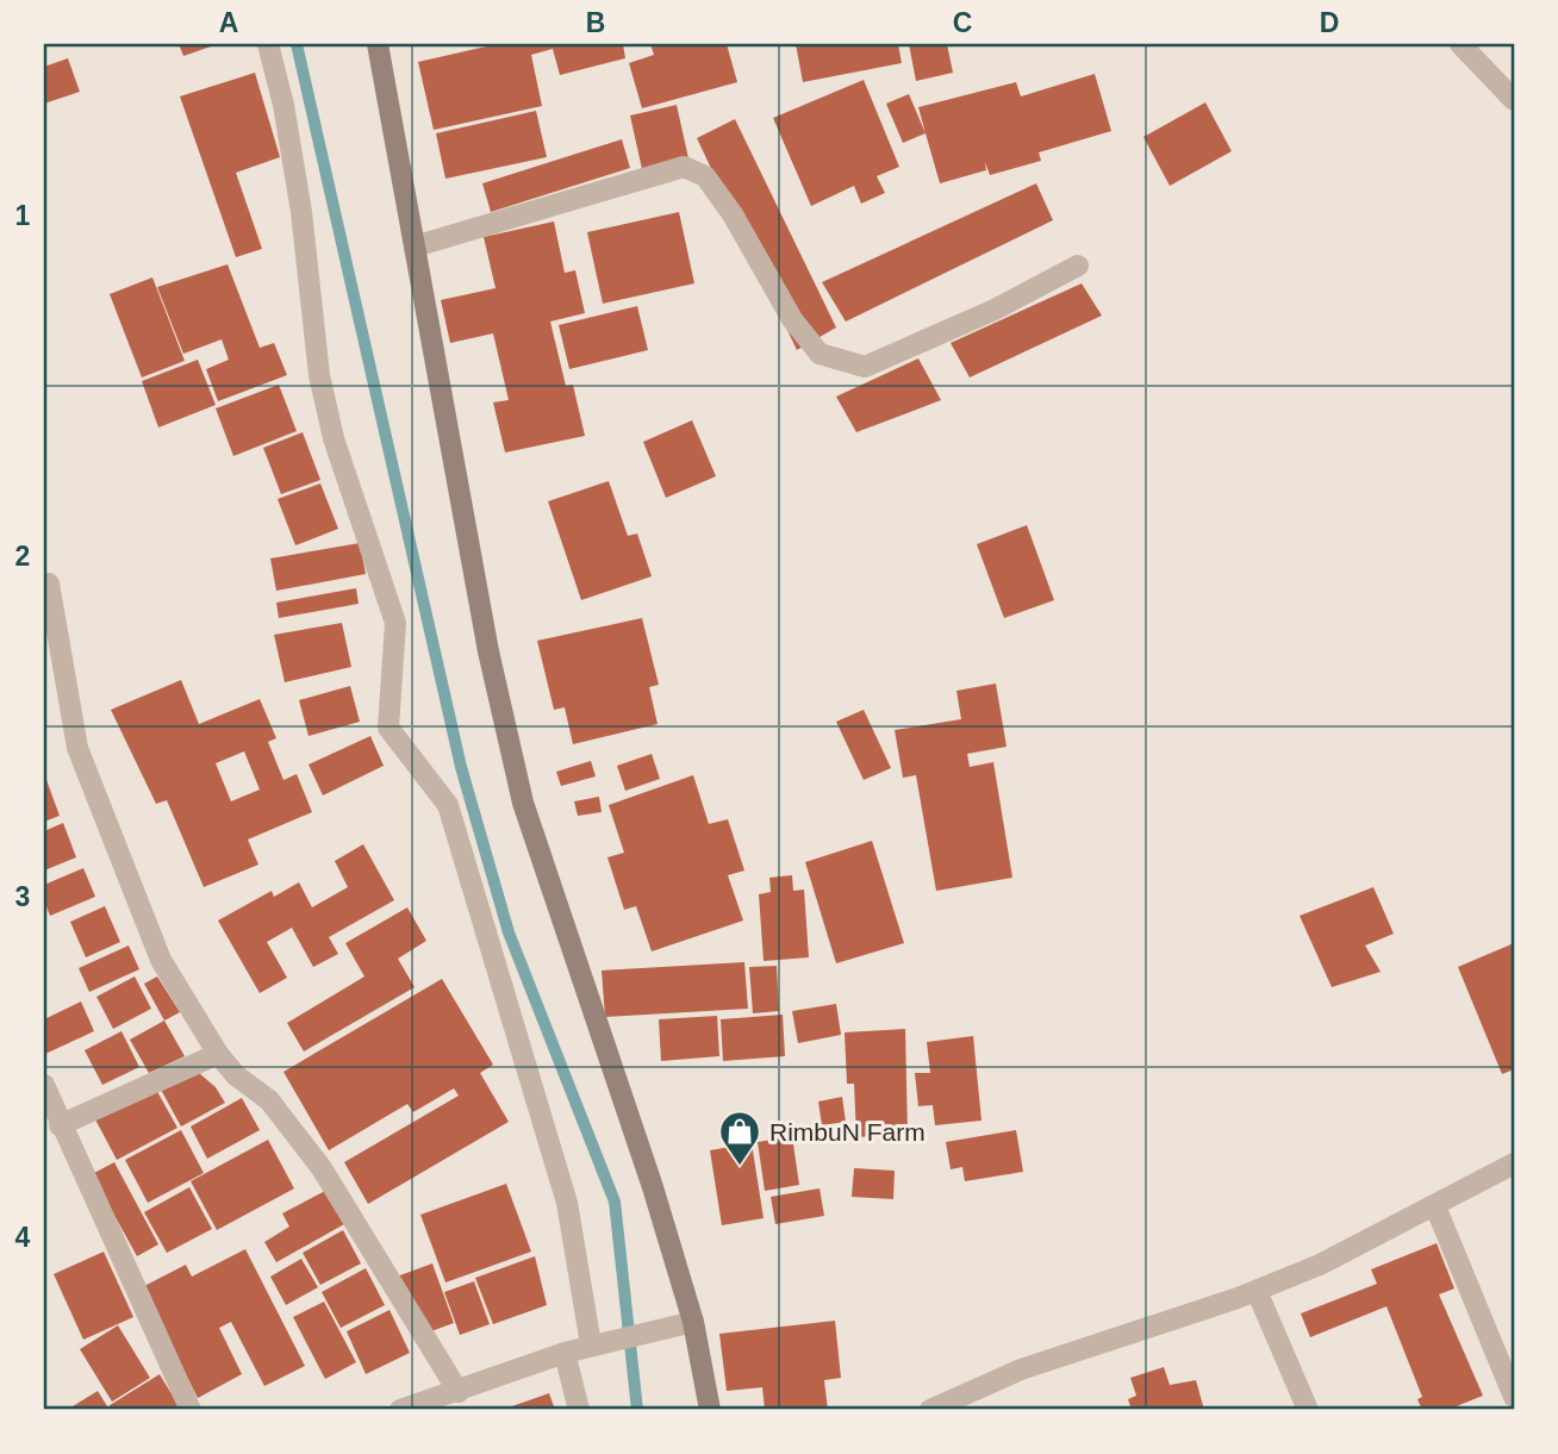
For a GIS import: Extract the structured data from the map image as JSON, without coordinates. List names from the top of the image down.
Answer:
{
  "places": {
    "shop": ["RimbuN Farm"]
  },
  "grid": {
    "columns": [
      "A",
      "B",
      "C",
      "D"
    ],
    "rows": [
      "1",
      "2",
      "3",
      "4"
    ]
  }
}
